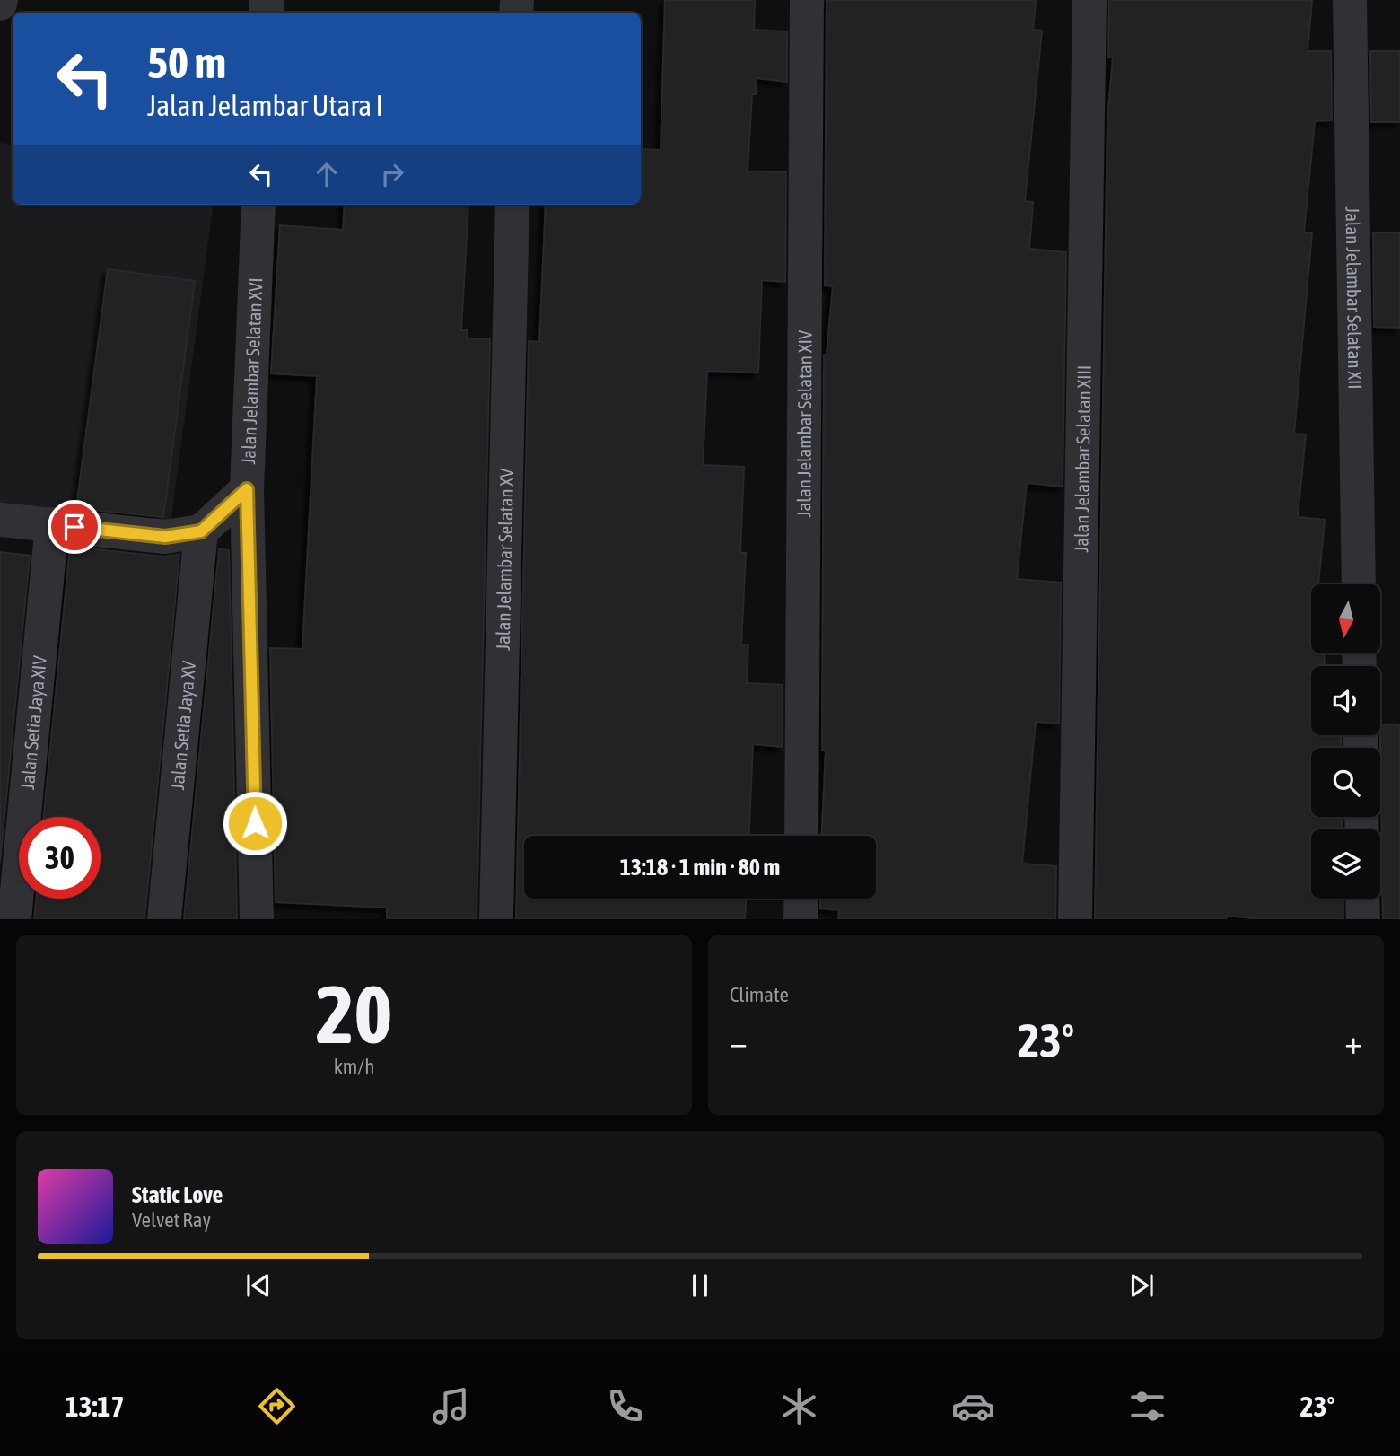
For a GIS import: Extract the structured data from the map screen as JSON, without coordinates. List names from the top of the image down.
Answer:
{
  "streets": {
    "street": [
      "Jalan Jelambar Selatan XII",
      "Jalan Jelambar Selatan XVI",
      "Jalan Jelambar Selatan XIV",
      "Jalan Jelambar Selatan XIII",
      "Jalan Jelambar Selatan XV",
      "Jalan Setia Jaya XIV",
      "Jalan Setia Jaya XV"
    ]
  },
  "north": "bottom",
  "page": {
    "turn": ["50 m", "Jalan Jelambar Utara I"],
    "limit": "30",
    "trip": "13:18 · 1 min · 80 m",
    "tile": [
      ["20", "km/h"],
      "Climate"
    ],
    "heat": ["−", "23°", "+"],
    "song": ["Static Love", "Velvet Ray"],
    "tabs": ["13:17", "23°"]
  }
}
